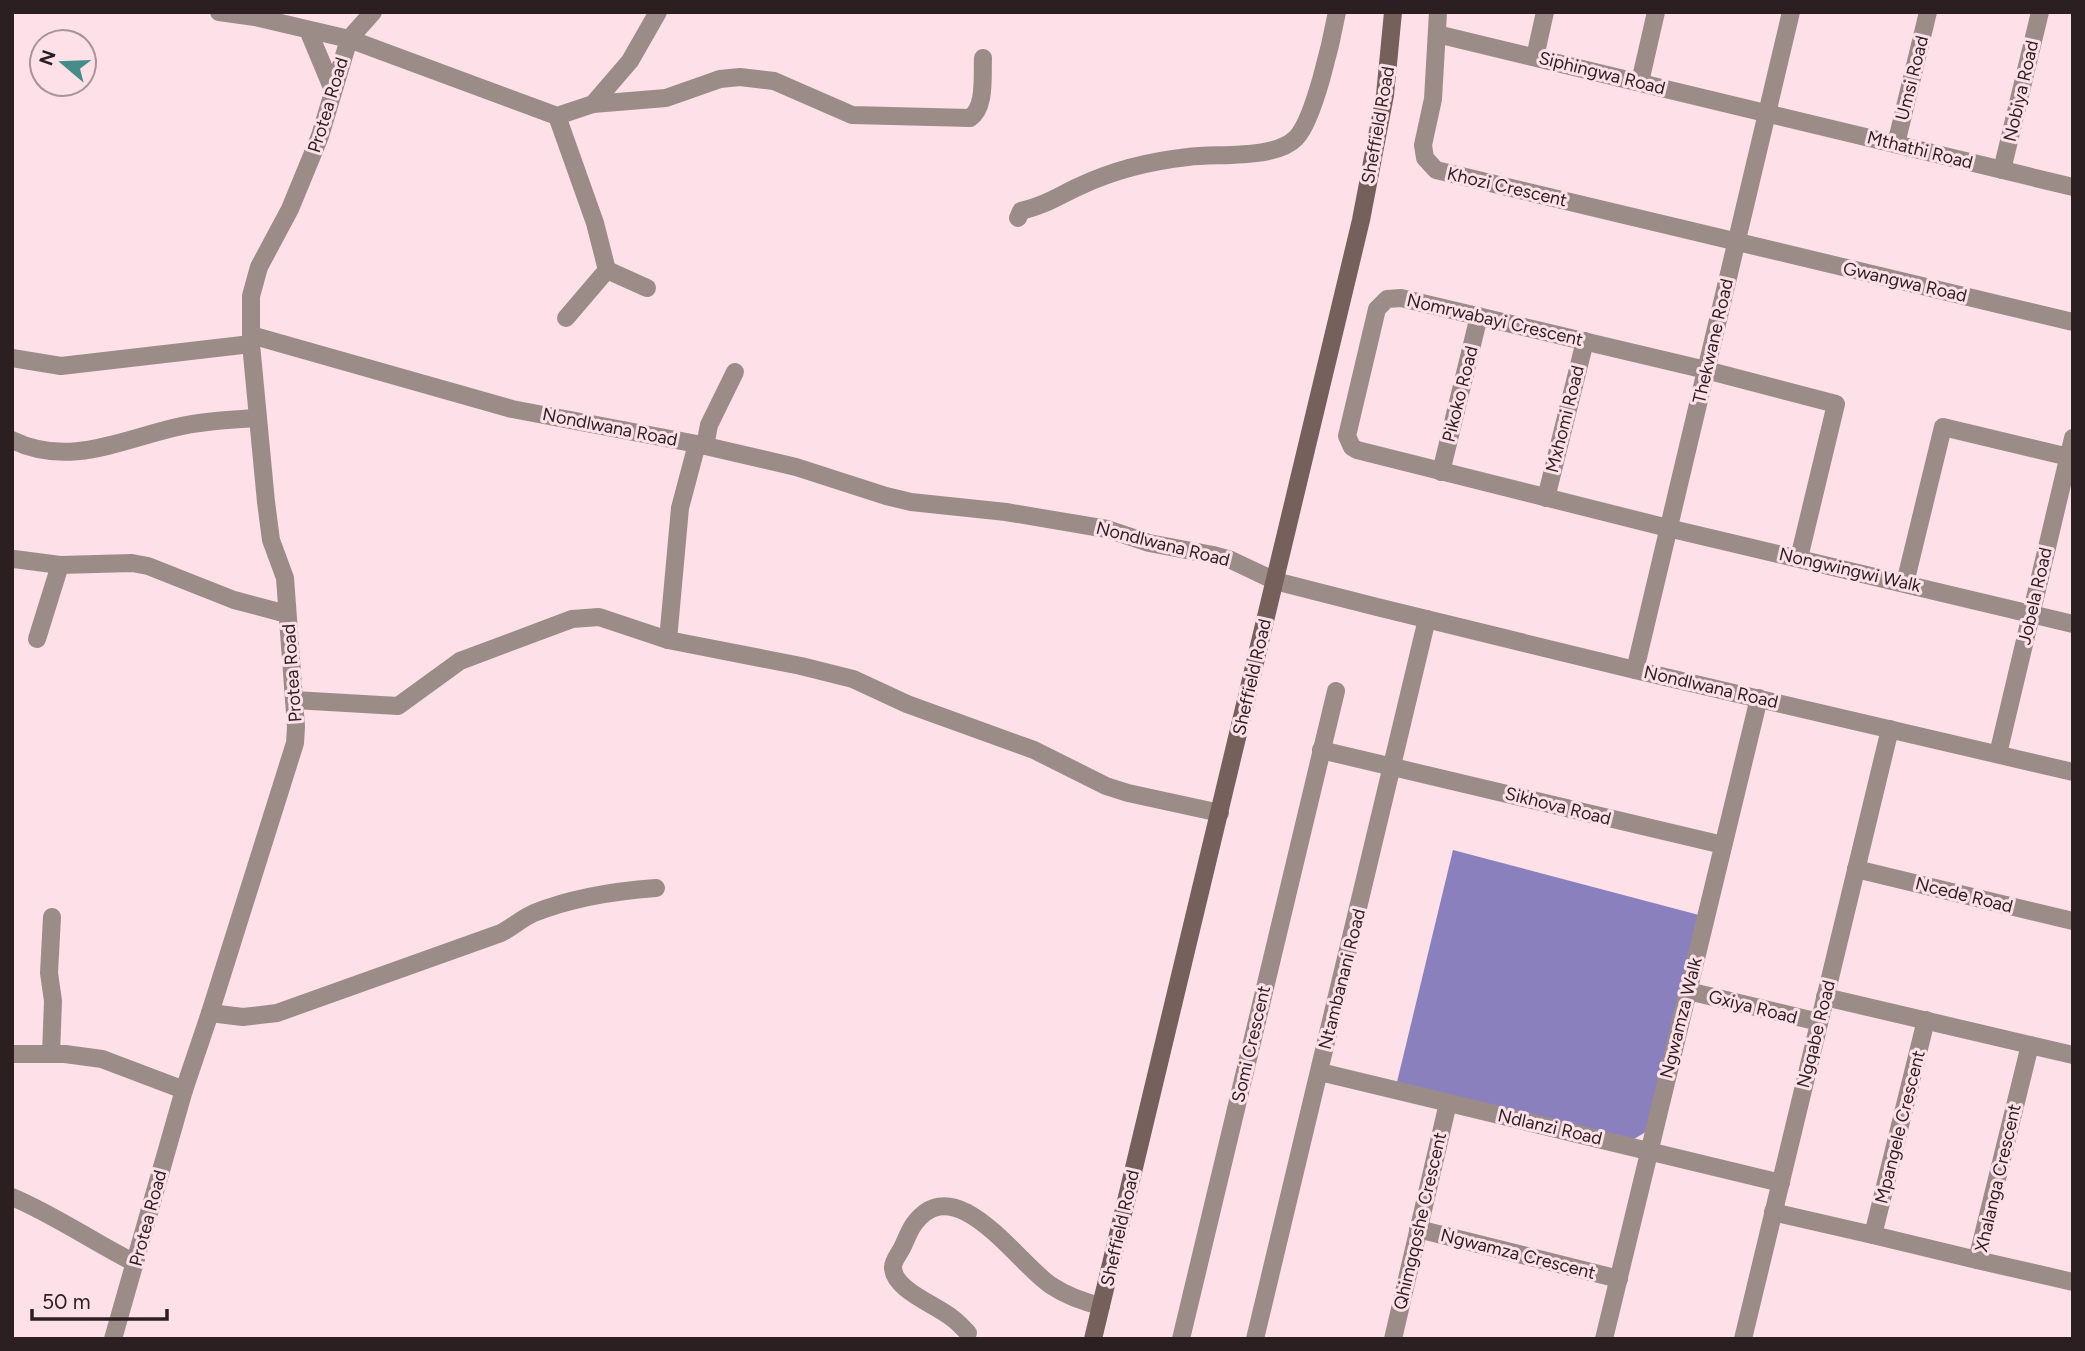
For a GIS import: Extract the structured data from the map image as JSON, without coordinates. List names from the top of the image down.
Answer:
{
  "streets": {
    "street": [
      "Siphingwa Road",
      "Umsi Road",
      "Nobiya Road",
      "Protea Road",
      "Sheffield Road",
      "Mthathi Road",
      "Khozi Crescent",
      "Gwangwa Road",
      "Nomrwabayi Crescent",
      "Thekwane Road",
      "Pikoko Road",
      "Mxhomi Road",
      "Nondlwana Road",
      "Nongwingwi Walk",
      "Jobela Road",
      "Sikhova Road",
      "Ncede Road",
      "Ntambanani Road",
      "Gxiya Road",
      "Ngwamza Walk",
      "Ngqabe Road",
      "Somi Crescent",
      "Ndlanzi Road",
      "Mpangele Crescent",
      "Xhalanga Crescent",
      "Qhimgqoshe Crescent",
      "Ngwamza Crescent"
    ]
  },
  "crossings": [
    ["Siphingwa Road", "Mthathi Road"],
    ["Siphingwa Road", "Khozi Crescent"],
    ["Siphingwa Road", "Thekwane Road"],
    ["Umsi Road", "Mthathi Road"],
    ["Nobiya Road", "Mthathi Road"],
    ["Protea Road", "Nondlwana Road"],
    ["Sheffield Road", "Nondlwana Road"],
    ["Mthathi Road", "Thekwane Road"],
    ["Khozi Crescent", "Gwangwa Road"],
    ["Khozi Crescent", "Thekwane Road"],
    ["Gwangwa Road", "Thekwane Road"],
    ["Nomrwabayi Crescent", "Thekwane Road"],
    ["Nomrwabayi Crescent", "Pikoko Road"],
    ["Nomrwabayi Crescent", "Mxhomi Road"],
    ["Nomrwabayi Crescent", "Nongwingwi Walk"],
    ["Thekwane Road", "Nondlwana Road"],
    ["Thekwane Road", "Nongwingwi Walk"],
    ["Nondlwana Road", "Jobela Road"],
    ["Nondlwana Road", "Ntambanani Road"],
    ["Nondlwana Road", "Ngwamza Walk"],
    ["Nondlwana Road", "Ngqabe Road"],
    ["Nongwingwi Walk", "Jobela Road"],
    ["Sikhova Road", "Ntambanani Road"],
    ["Sikhova Road", "Ngwamza Walk"],
    ["Ncede Road", "Ngqabe Road"],
    ["Ntambanani Road", "Ndlanzi Road"],
    ["Gxiya Road", "Ngwamza Walk"],
    ["Gxiya Road", "Ngqabe Road"],
    ["Ngwamza Walk", "Ndlanzi Road"],
    ["Ngwamza Walk", "Ngwamza Crescent"],
    ["Ngqabe Road", "Ndlanzi Road"],
    ["Ndlanzi Road", "Qhimgqoshe Crescent"],
    ["Qhimgqoshe Crescent", "Ngwamza Crescent"]
  ],
  "scale_bar": "50 m",
  "north": "left"
}
